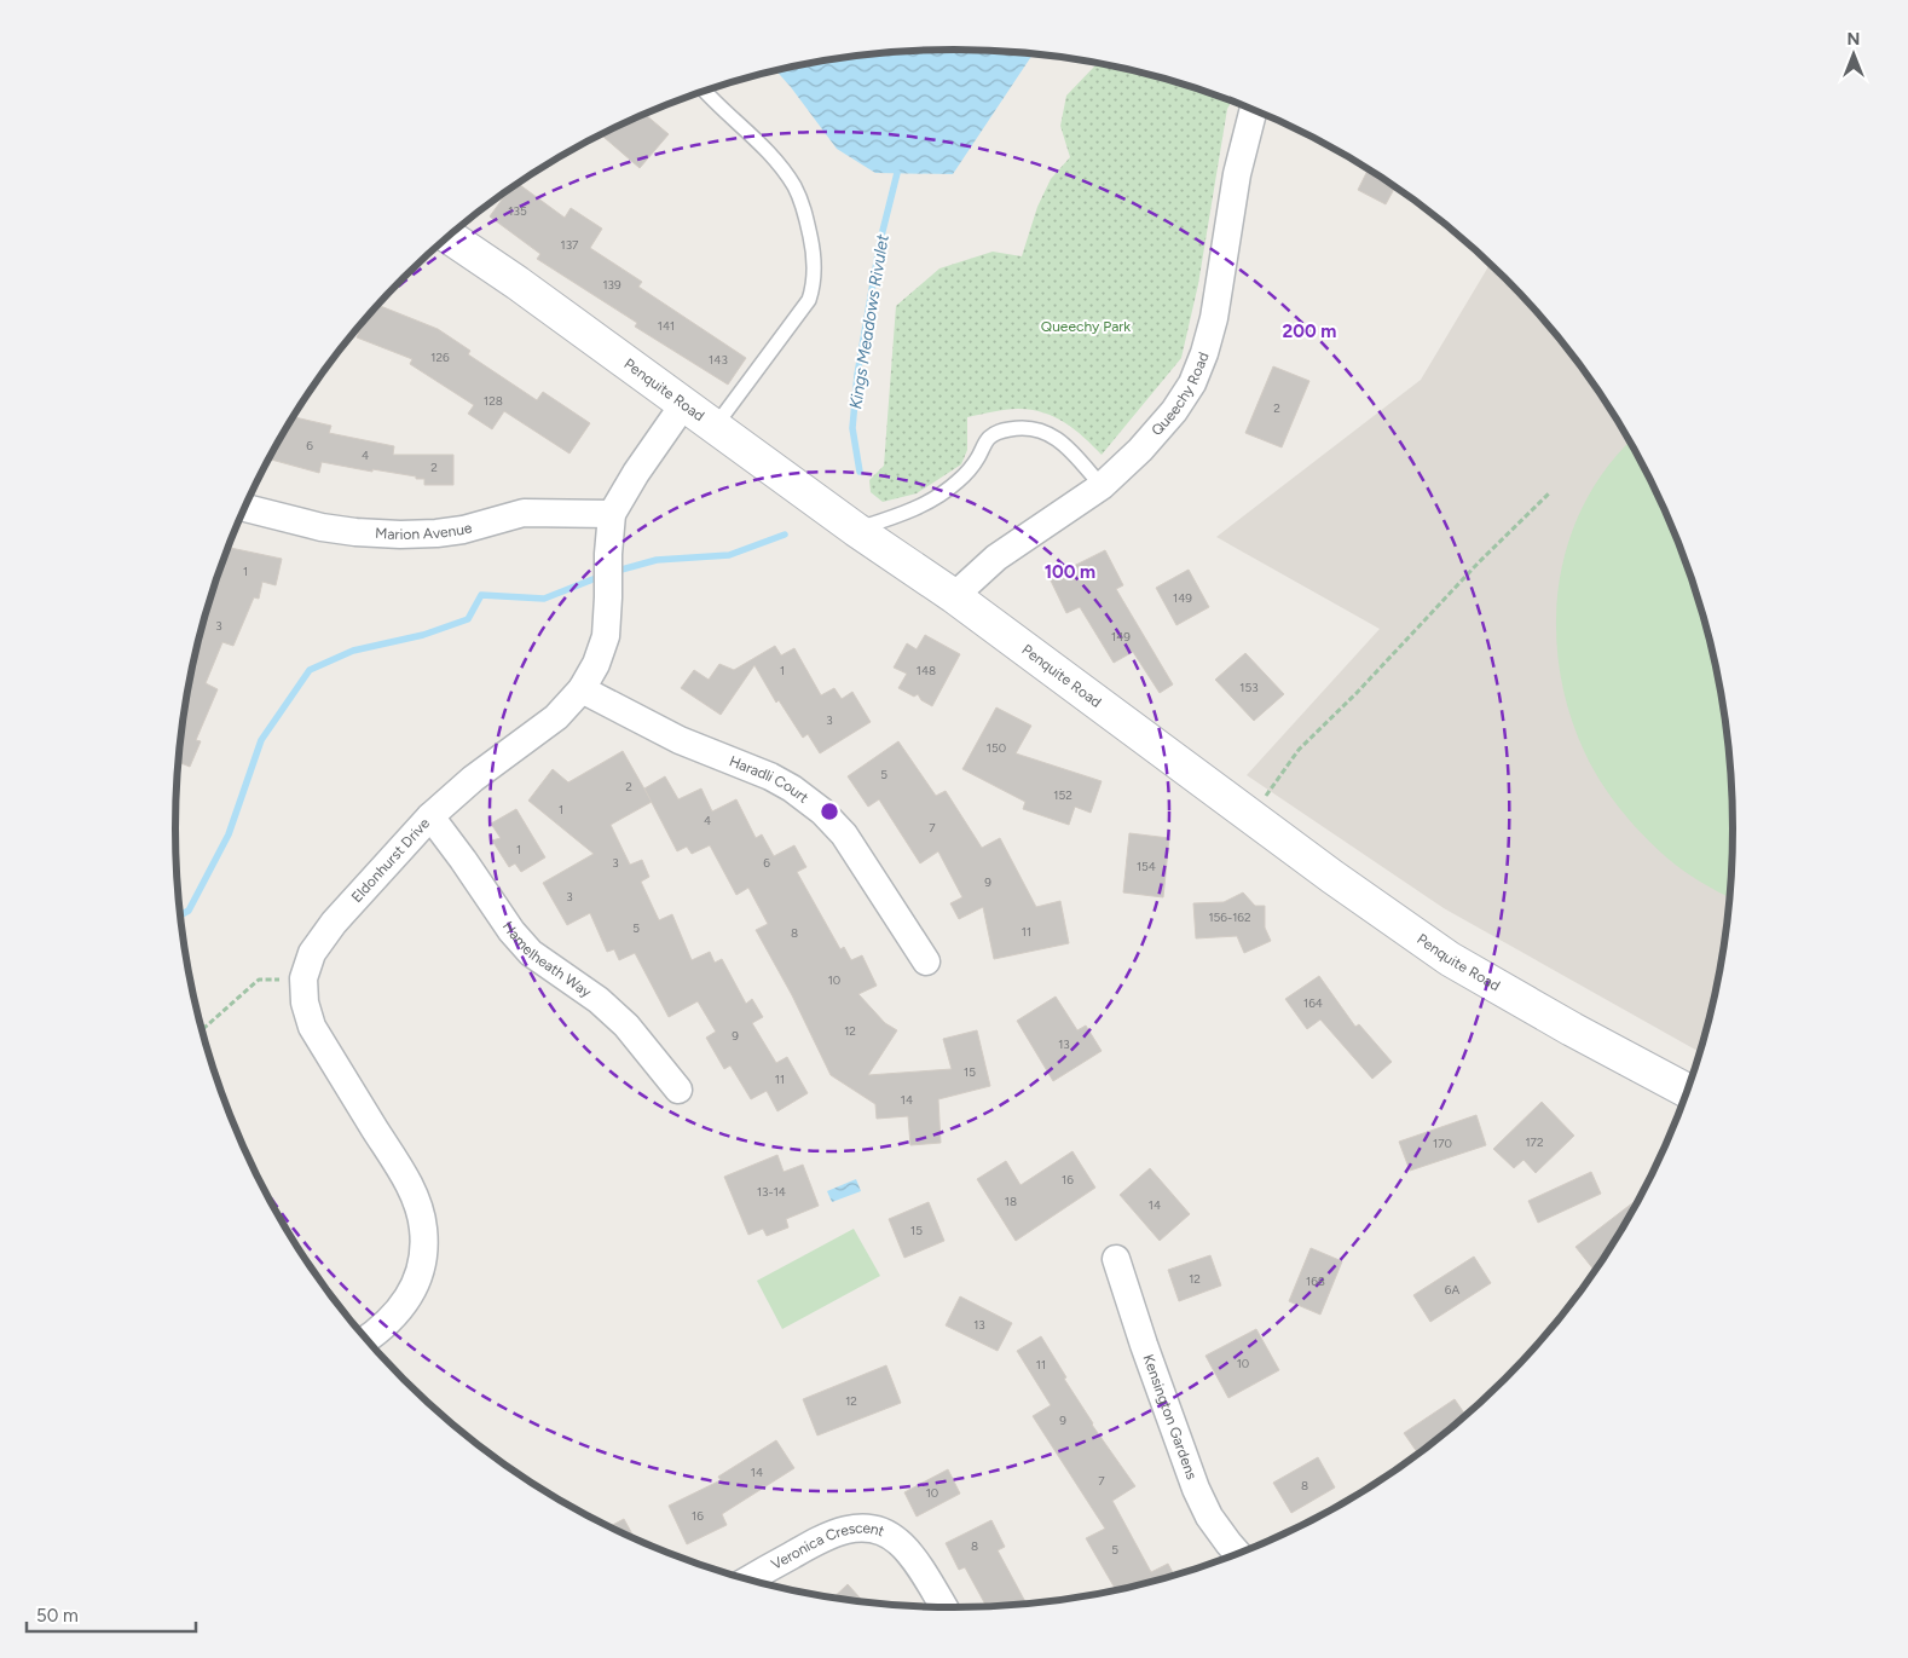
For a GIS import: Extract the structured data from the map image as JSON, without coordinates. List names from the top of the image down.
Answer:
{
  "streets": {
    "street": [
      "Penquite Road",
      "Queechy Road",
      "Marion Avenue",
      "Haradli Court",
      "Eldonhurst Drive",
      "Hamelheath Way",
      "Kensington Gardens",
      "Veronica Crescent"
    ]
  },
  "crossings": [
    ["Penquite Road", "Queechy Road"],
    ["Penquite Road", "Eldonhurst Drive"],
    ["Marion Avenue", "Eldonhurst Drive"],
    ["Haradli Court", "Eldonhurst Drive"],
    ["Eldonhurst Drive", "Hamelheath Way"]
  ],
  "water": ["Kings Meadows Rivulet"],
  "parks": ["Queechy Park"],
  "house_numbers": [
    "135",
    "137",
    "139",
    "141",
    "126",
    "143",
    "128",
    "2",
    "6",
    "4",
    "2",
    "1",
    "149",
    "3",
    "149",
    "1",
    "148",
    "153",
    "3",
    "150",
    "5",
    "2",
    "152",
    "1",
    "4",
    "7",
    "1",
    "3",
    "6",
    "154",
    "9",
    "3",
    "156-162",
    "5",
    "11",
    "8",
    "10",
    "164",
    "12",
    "9",
    "13",
    "15",
    "11",
    "14",
    "172",
    "170",
    "16",
    "13-14",
    "18",
    "14",
    "15",
    "12",
    "168",
    "6A",
    "13",
    "10",
    "11",
    "12",
    "9",
    "14",
    "7",
    "8",
    "10",
    "16",
    "8",
    "5"
  ],
  "scale_bar": "50 m",
  "north": "top",
  "rings": ["200 m", "100 m"]
}
